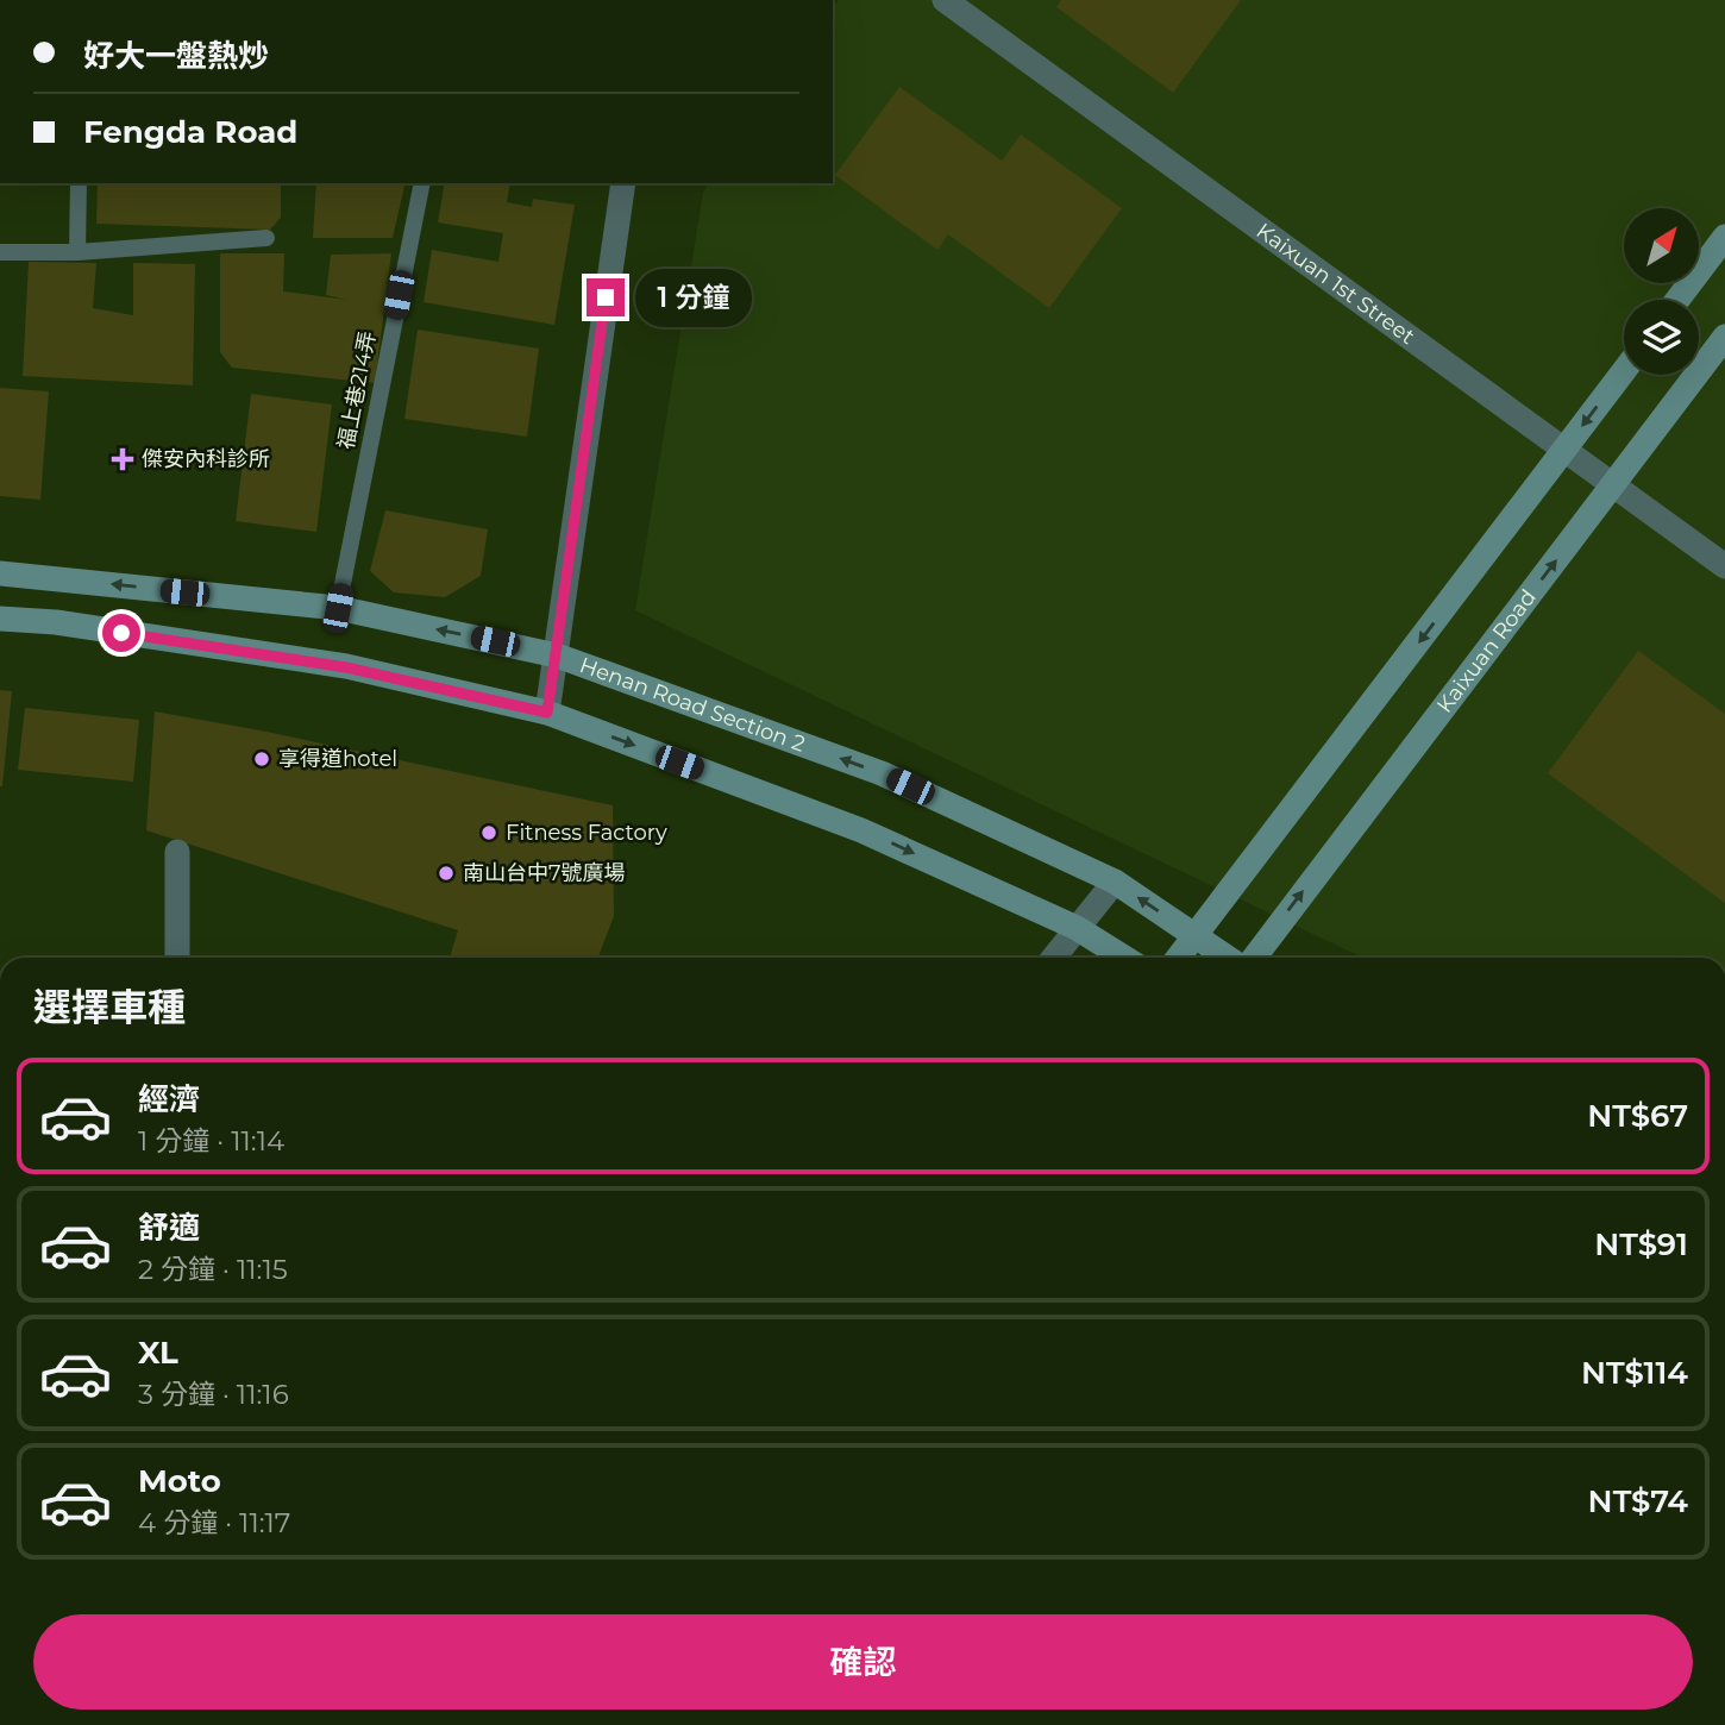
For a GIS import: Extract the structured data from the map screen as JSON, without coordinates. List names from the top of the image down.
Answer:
{
  "streets": {
    "street": ["Kaixuan 1st Street", "Kaixuan Road", "Henan Road Section 2"],
    "lane": ["福上巷214弄"]
  },
  "crossings": [
    ["Kaixuan 1st Street", "Kaixuan Road"],
    ["福上巷214弄", "Henan Road Section 2"]
  ],
  "places": {
    "health": ["傑安內科診所"],
    "other": ["享得道hotel", "Fitness Factory", "南山台中7號廣場"]
  },
  "north": "top right",
  "page": {
    "banner": ["好大一盤熱炒", "Fengda Road"],
    "bubble": "1 分鐘",
    "heading": "選擇車種",
    "list": [
      {
        "name": "經濟",
        "note": "1 分鐘 · 11:14",
        "value": "NT$67"
      },
      {
        "name": "舒適",
        "note": "2 分鐘 · 11:15",
        "value": "NT$91"
      },
      {
        "name": "XL",
        "note": "3 分鐘 · 11:16",
        "value": "NT$114"
      },
      {
        "name": "Moto",
        "note": "4 分鐘 · 11:17",
        "value": "NT$74"
      }
    ],
    "buttons": "確認"
  }
}
